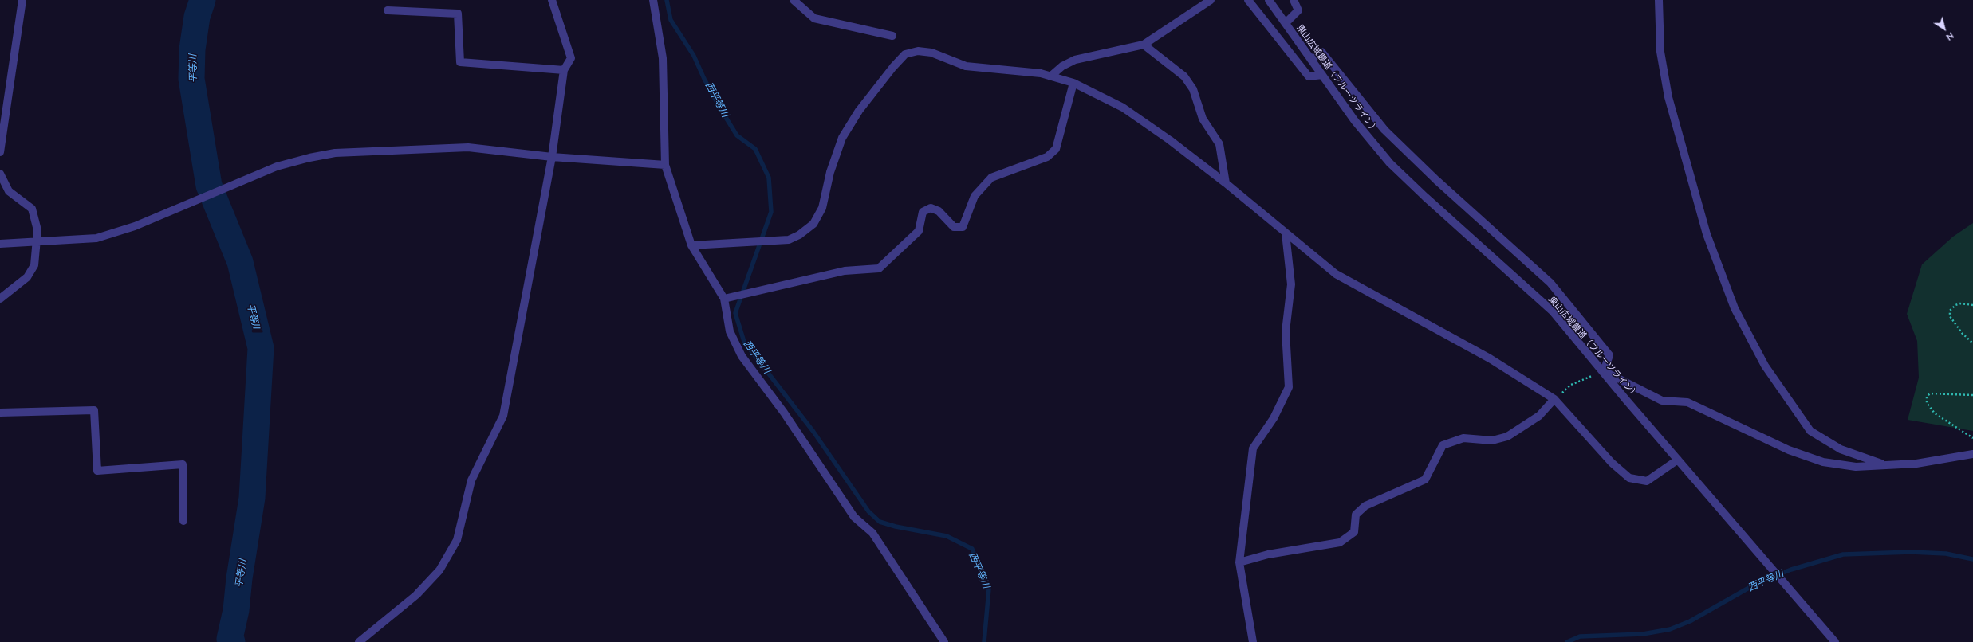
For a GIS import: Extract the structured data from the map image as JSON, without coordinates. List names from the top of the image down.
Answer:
{
  "streets": {
    "street": ["東山広域農道（フルーツライン）"]
  },
  "water": ["平等川", "西平等川"],
  "north": "bottom right"
}
